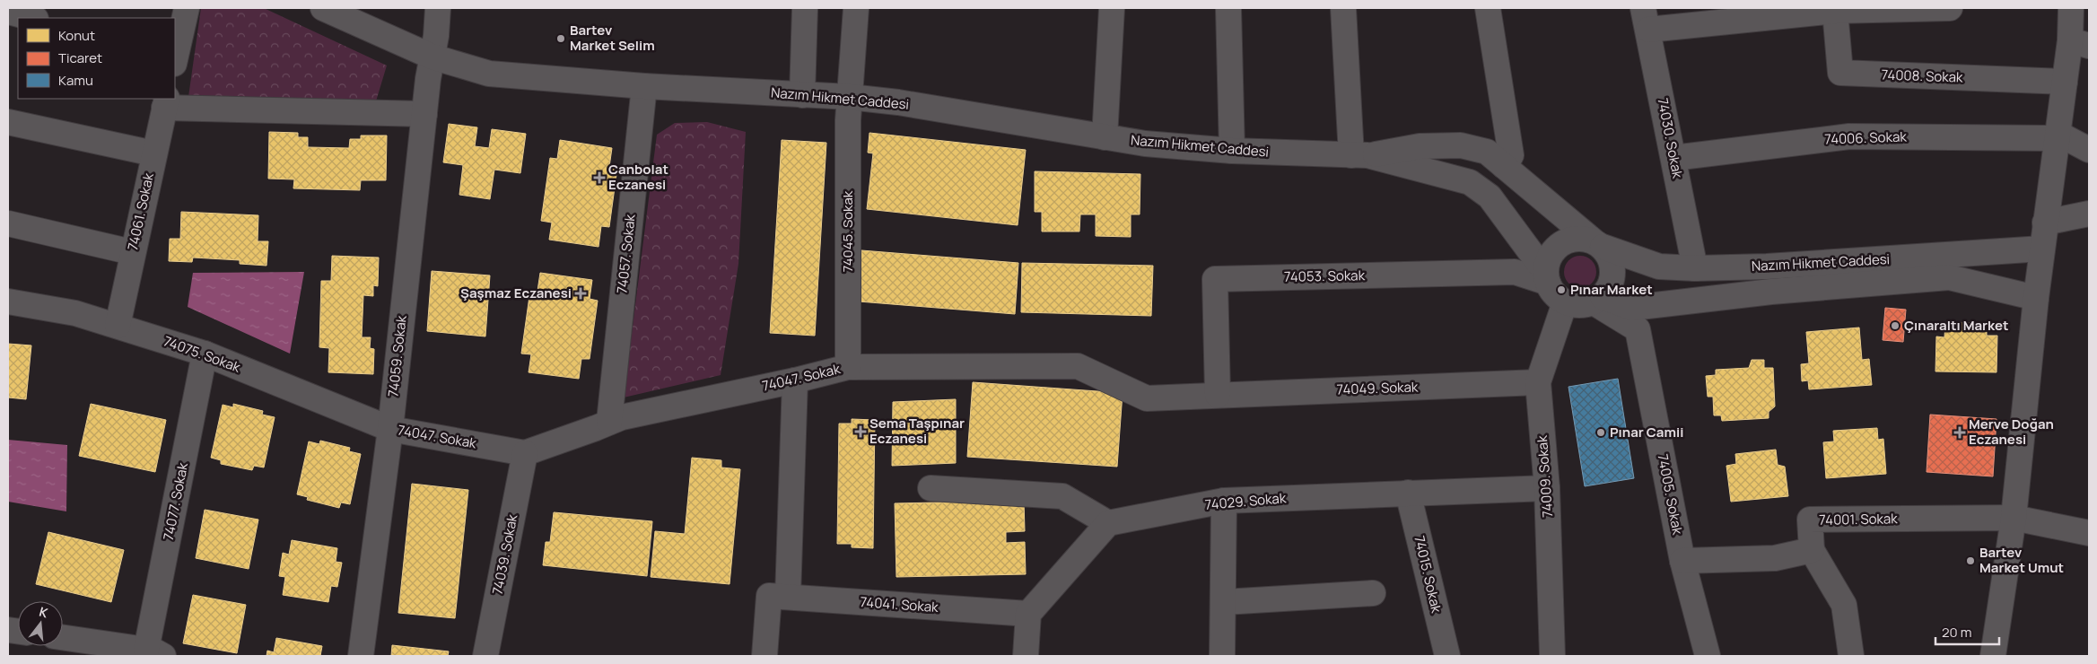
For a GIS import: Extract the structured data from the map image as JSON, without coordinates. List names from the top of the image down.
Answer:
{
  "streets": {
    "street": [
      "74008. Sokak",
      "Nazım Hikmet Caddesi",
      "74030. Sokak",
      "74006. Sokak",
      "74061. Sokak",
      "74045. Sokak",
      "74057. Sokak",
      "74053. Sokak",
      "74075. Sokak",
      "74059. Sokak",
      "74047. Sokak",
      "74049. Sokak",
      "74009. Sokak",
      "74005. Sokak",
      "74077. Sokak",
      "74029. Sokak",
      "74001. Sokak",
      "74039. Sokak",
      "74015. Sokak",
      "74041. Sokak"
    ]
  },
  "crossings": [
    ["Nazım Hikmet Caddesi", "74030. Sokak"],
    ["Nazım Hikmet Caddesi", "74045. Sokak"],
    ["Nazım Hikmet Caddesi", "74057. Sokak"],
    ["Nazım Hikmet Caddesi", "74053. Sokak"],
    ["Nazım Hikmet Caddesi", "74059. Sokak"],
    ["Nazım Hikmet Caddesi", "74009. Sokak"],
    ["Nazım Hikmet Caddesi", "74005. Sokak"],
    ["74030. Sokak", "74006. Sokak"],
    ["74061. Sokak", "74075. Sokak"],
    ["74045. Sokak", "74047. Sokak"],
    ["74057. Sokak", "74047. Sokak"],
    ["74053. Sokak", "74047. Sokak"],
    ["74053. Sokak", "74049. Sokak"],
    ["74053. Sokak", "74009. Sokak"],
    ["74053. Sokak", "74005. Sokak"],
    ["74075. Sokak", "74059. Sokak"],
    ["74075. Sokak", "74047. Sokak"],
    ["74075. Sokak", "74077. Sokak"],
    ["74059. Sokak", "74047. Sokak"],
    ["74047. Sokak", "74049. Sokak"],
    ["74047. Sokak", "74039. Sokak"],
    ["74049. Sokak", "74009. Sokak"],
    ["74009. Sokak", "74005. Sokak"],
    ["74009. Sokak", "74029. Sokak"],
    ["74029. Sokak", "74015. Sokak"]
  ],
  "places": {
    "other": [
      "Bartev Market Selim",
      "Pınar Market",
      "Çınaraltı Market",
      "Pınar Camii",
      "Bartev Market Umut"
    ],
    "health": [
      "Canbolat Eczanesi",
      "Şaşmaz Eczanesi",
      "Sema Taşpınar Eczanesi",
      "Merve Doğan Eczanesi"
    ]
  },
  "legend": ["Konut", "Ticaret", "Kamu"],
  "scale_bar": "20 m",
  "north": "top"
}
